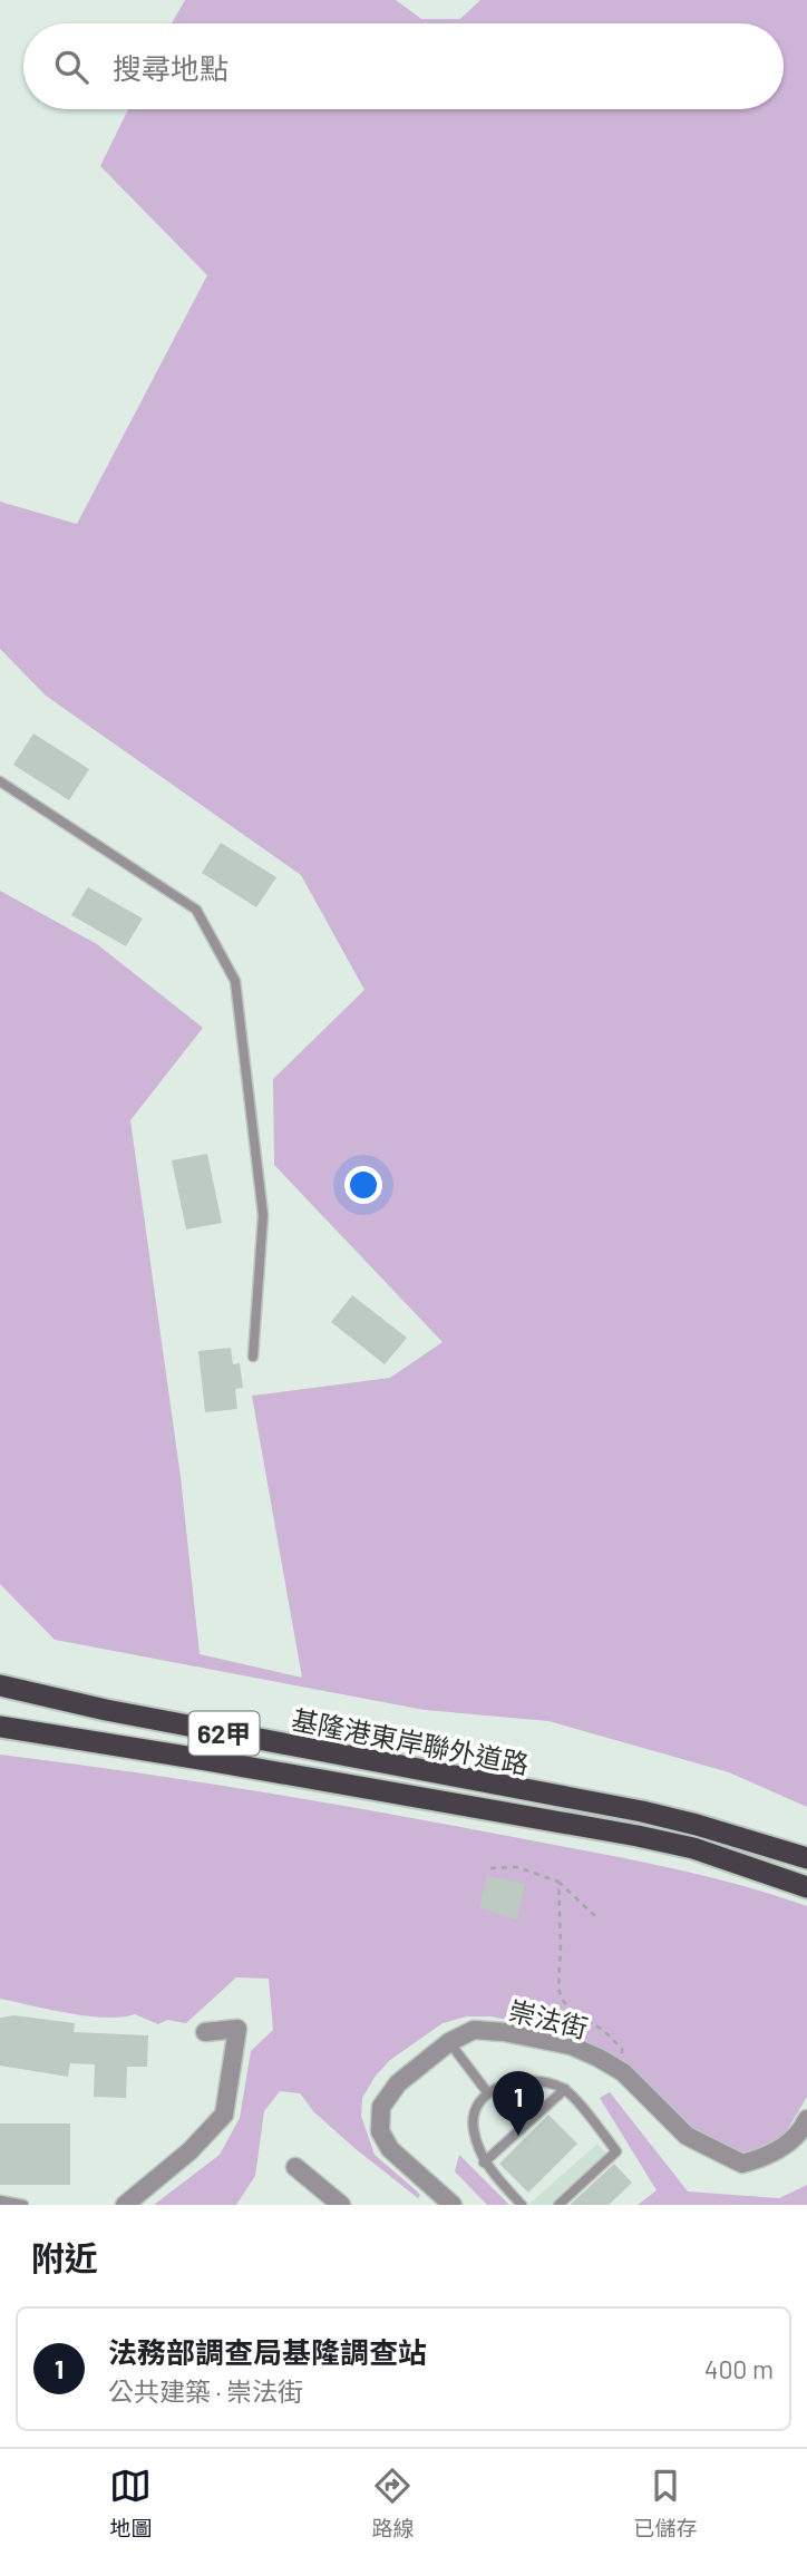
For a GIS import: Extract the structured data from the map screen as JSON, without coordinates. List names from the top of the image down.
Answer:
{
  "streets": {
    "highway": ["62甲", "基隆港東岸聯外道路"],
    "street": ["崇法街"]
  },
  "page": {
    "search": "搜尋地點",
    "pins": "1",
    "heading": "附近",
    "list": [
      {
        "mark": "1",
        "name": "法務部調查局基隆調查站",
        "note": "公共建築 · 崇法街",
        "value": "400 m"
      }
    ],
    "nav": ["地圖", "路線", "已儲存"]
  }
}
